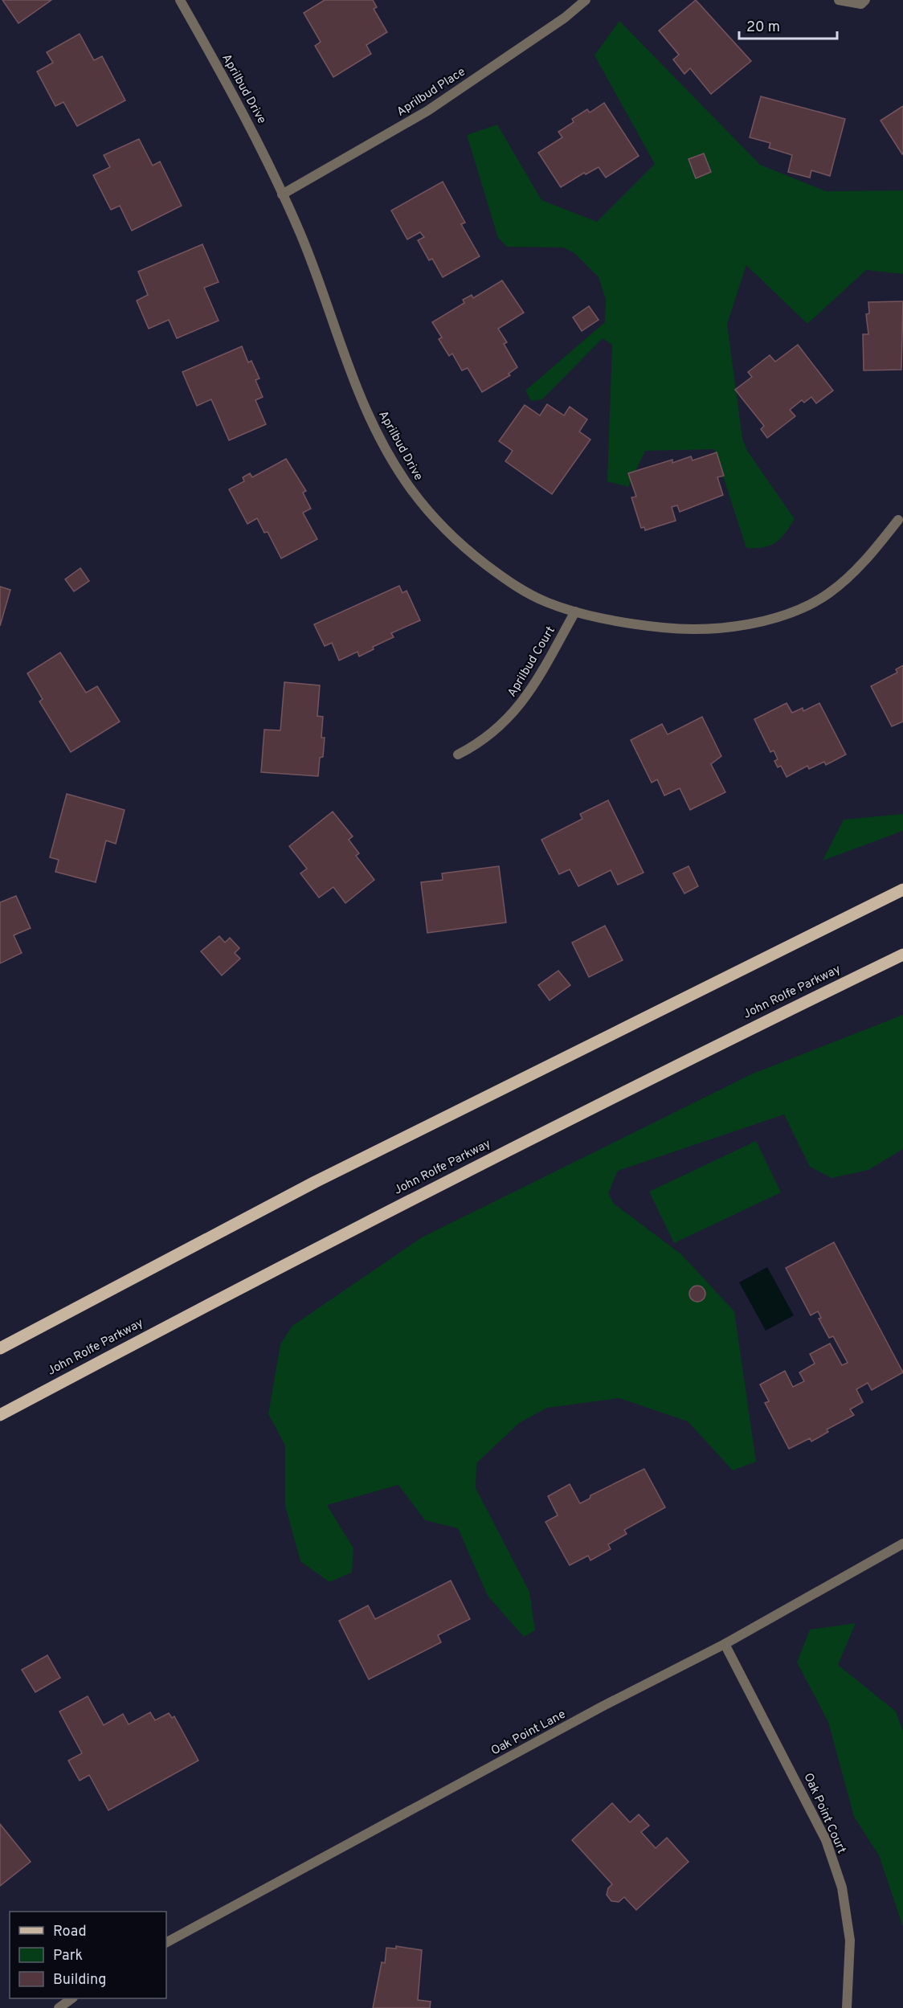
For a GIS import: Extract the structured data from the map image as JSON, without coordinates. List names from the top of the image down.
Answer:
{
  "streets": {
    "main road": ["John Rolfe Parkway"],
    "street": [
      "Aprilbud Drive",
      "Aprilbud Place",
      "Aprilbud Court",
      "Oak Point Lane",
      "Oak Point Court"
    ]
  },
  "crossings": [
    ["Aprilbud Drive", "Aprilbud Place"],
    ["Aprilbud Drive", "Aprilbud Court"],
    ["Oak Point Lane", "Oak Point Court"]
  ],
  "legend": ["Road", "Park", "Building"],
  "scale_bar": "20 m"
}
